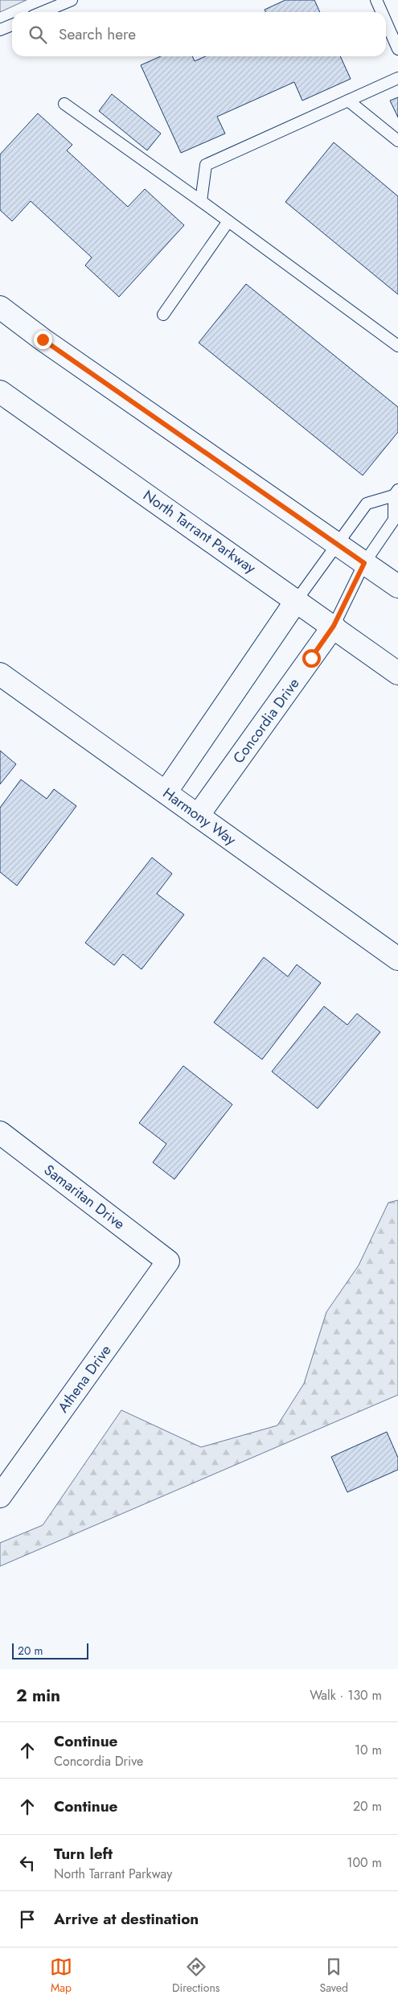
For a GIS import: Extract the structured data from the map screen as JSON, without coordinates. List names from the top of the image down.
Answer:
{
  "streets": {
    "street": [
      "North Tarrant Parkway",
      "Concordia Drive",
      "Harmony Way",
      "Samaritan Drive",
      "Athena Drive"
    ]
  },
  "crossings": [
    ["North Tarrant Parkway", "Concordia Drive"],
    ["Concordia Drive", "Harmony Way"],
    ["Samaritan Drive", "Athena Drive"]
  ],
  "scale_bar": "20 m",
  "page": {
    "search": "Search here",
    "scale": "20 m",
    "heading": ["2 min", "Walk · 130 m"],
    "list": [
      ["Continue", "Concordia Drive", "10 m"],
      ["Continue", "20 m"],
      ["Turn left", "North Tarrant Parkway", "100 m"],
      "Arrive at destination"
    ],
    "nav": ["Map", "Directions", "Saved"]
  }
}
